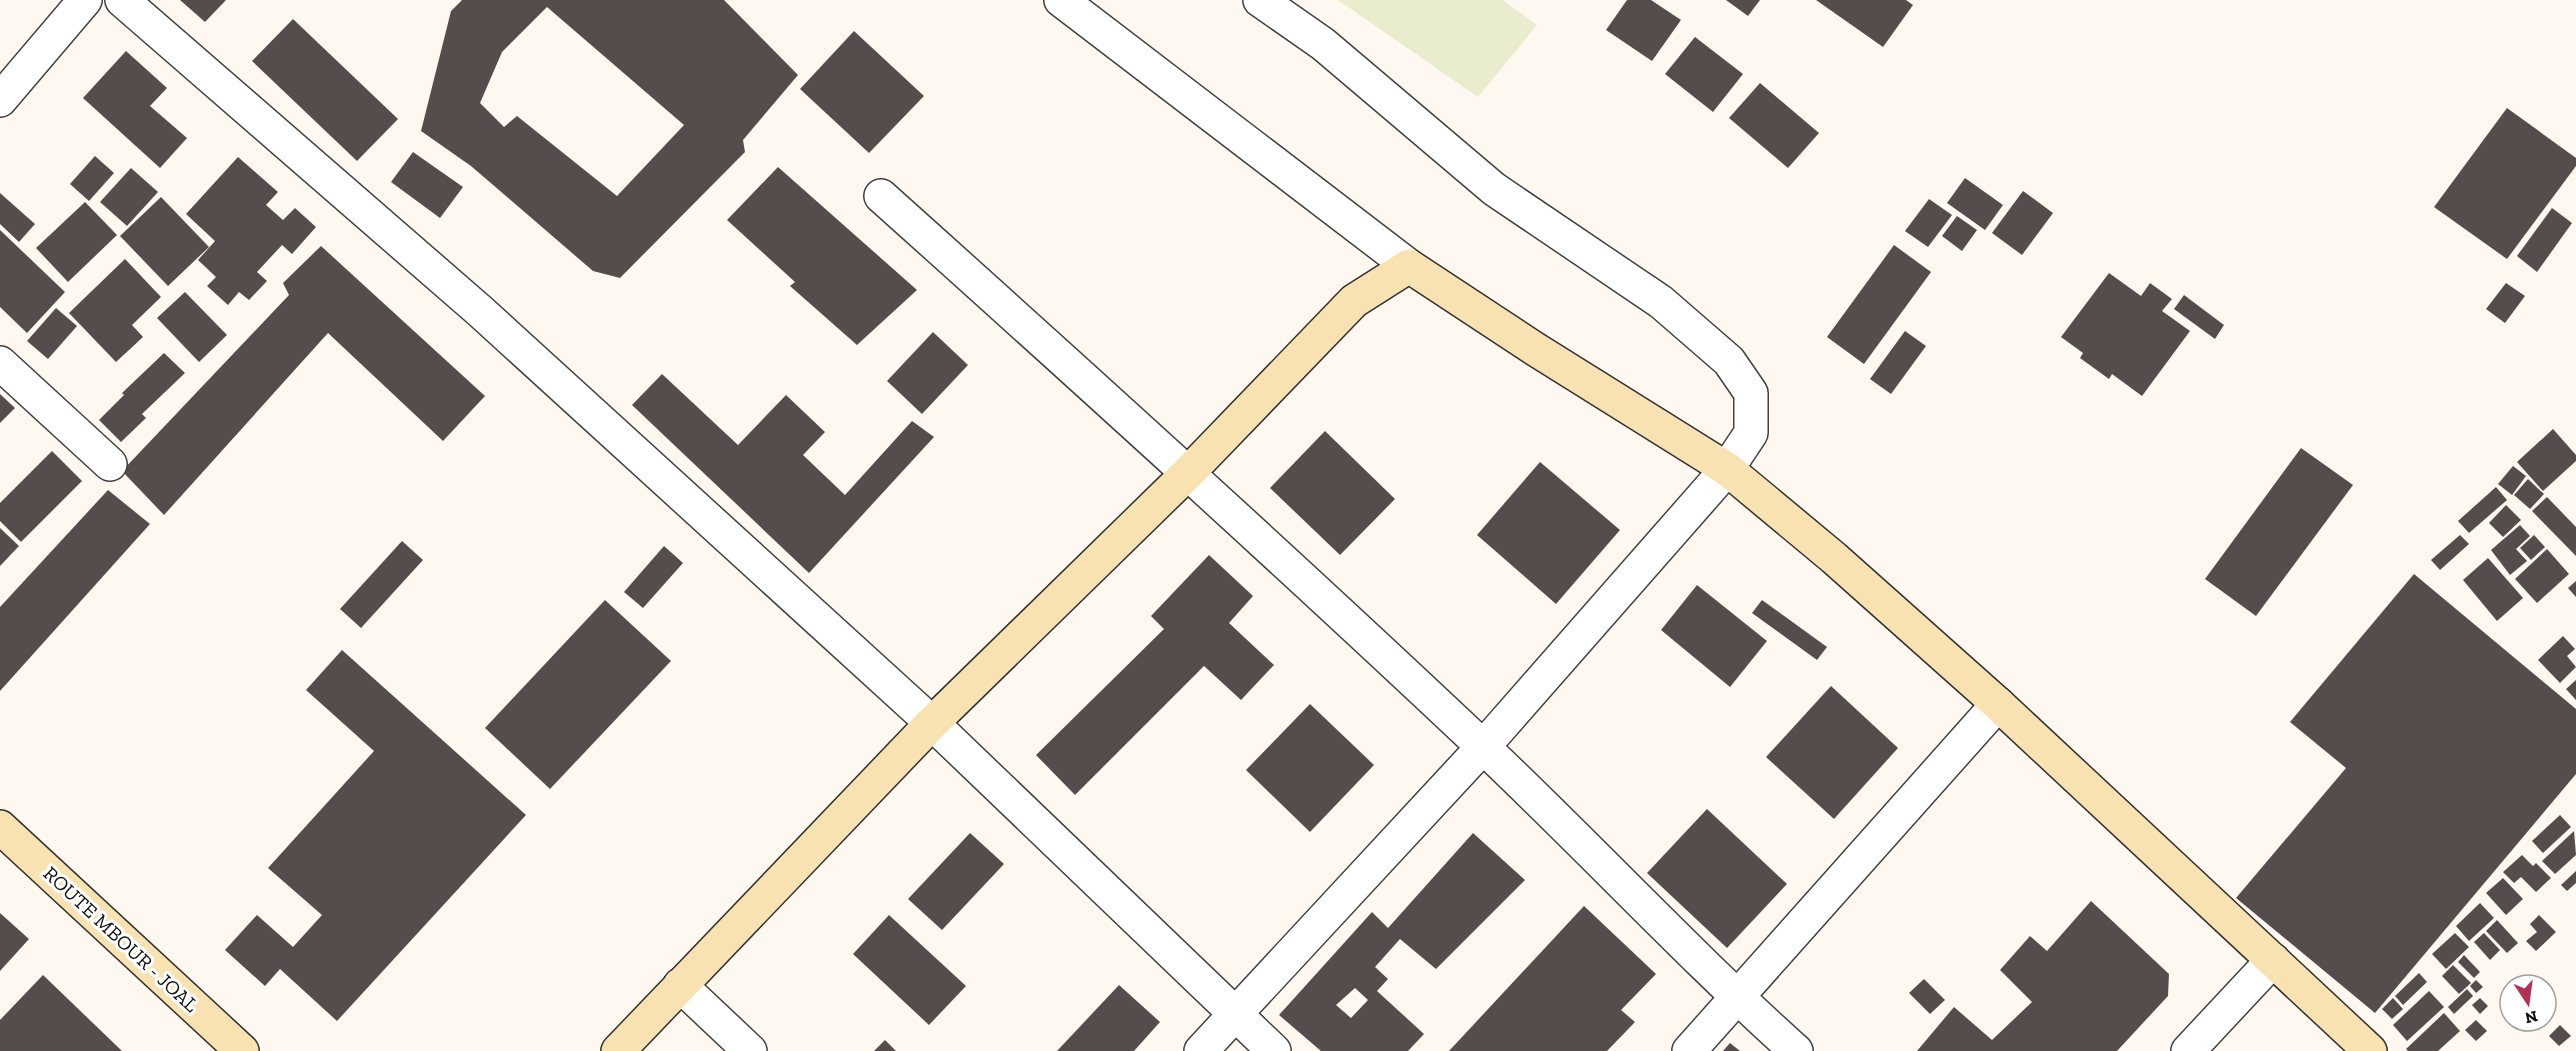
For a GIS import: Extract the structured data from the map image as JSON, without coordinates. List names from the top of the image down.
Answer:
{
  "streets": {
    "street": ["ROUTE MBOUR - JOAL"]
  },
  "north": "bottom"
}
